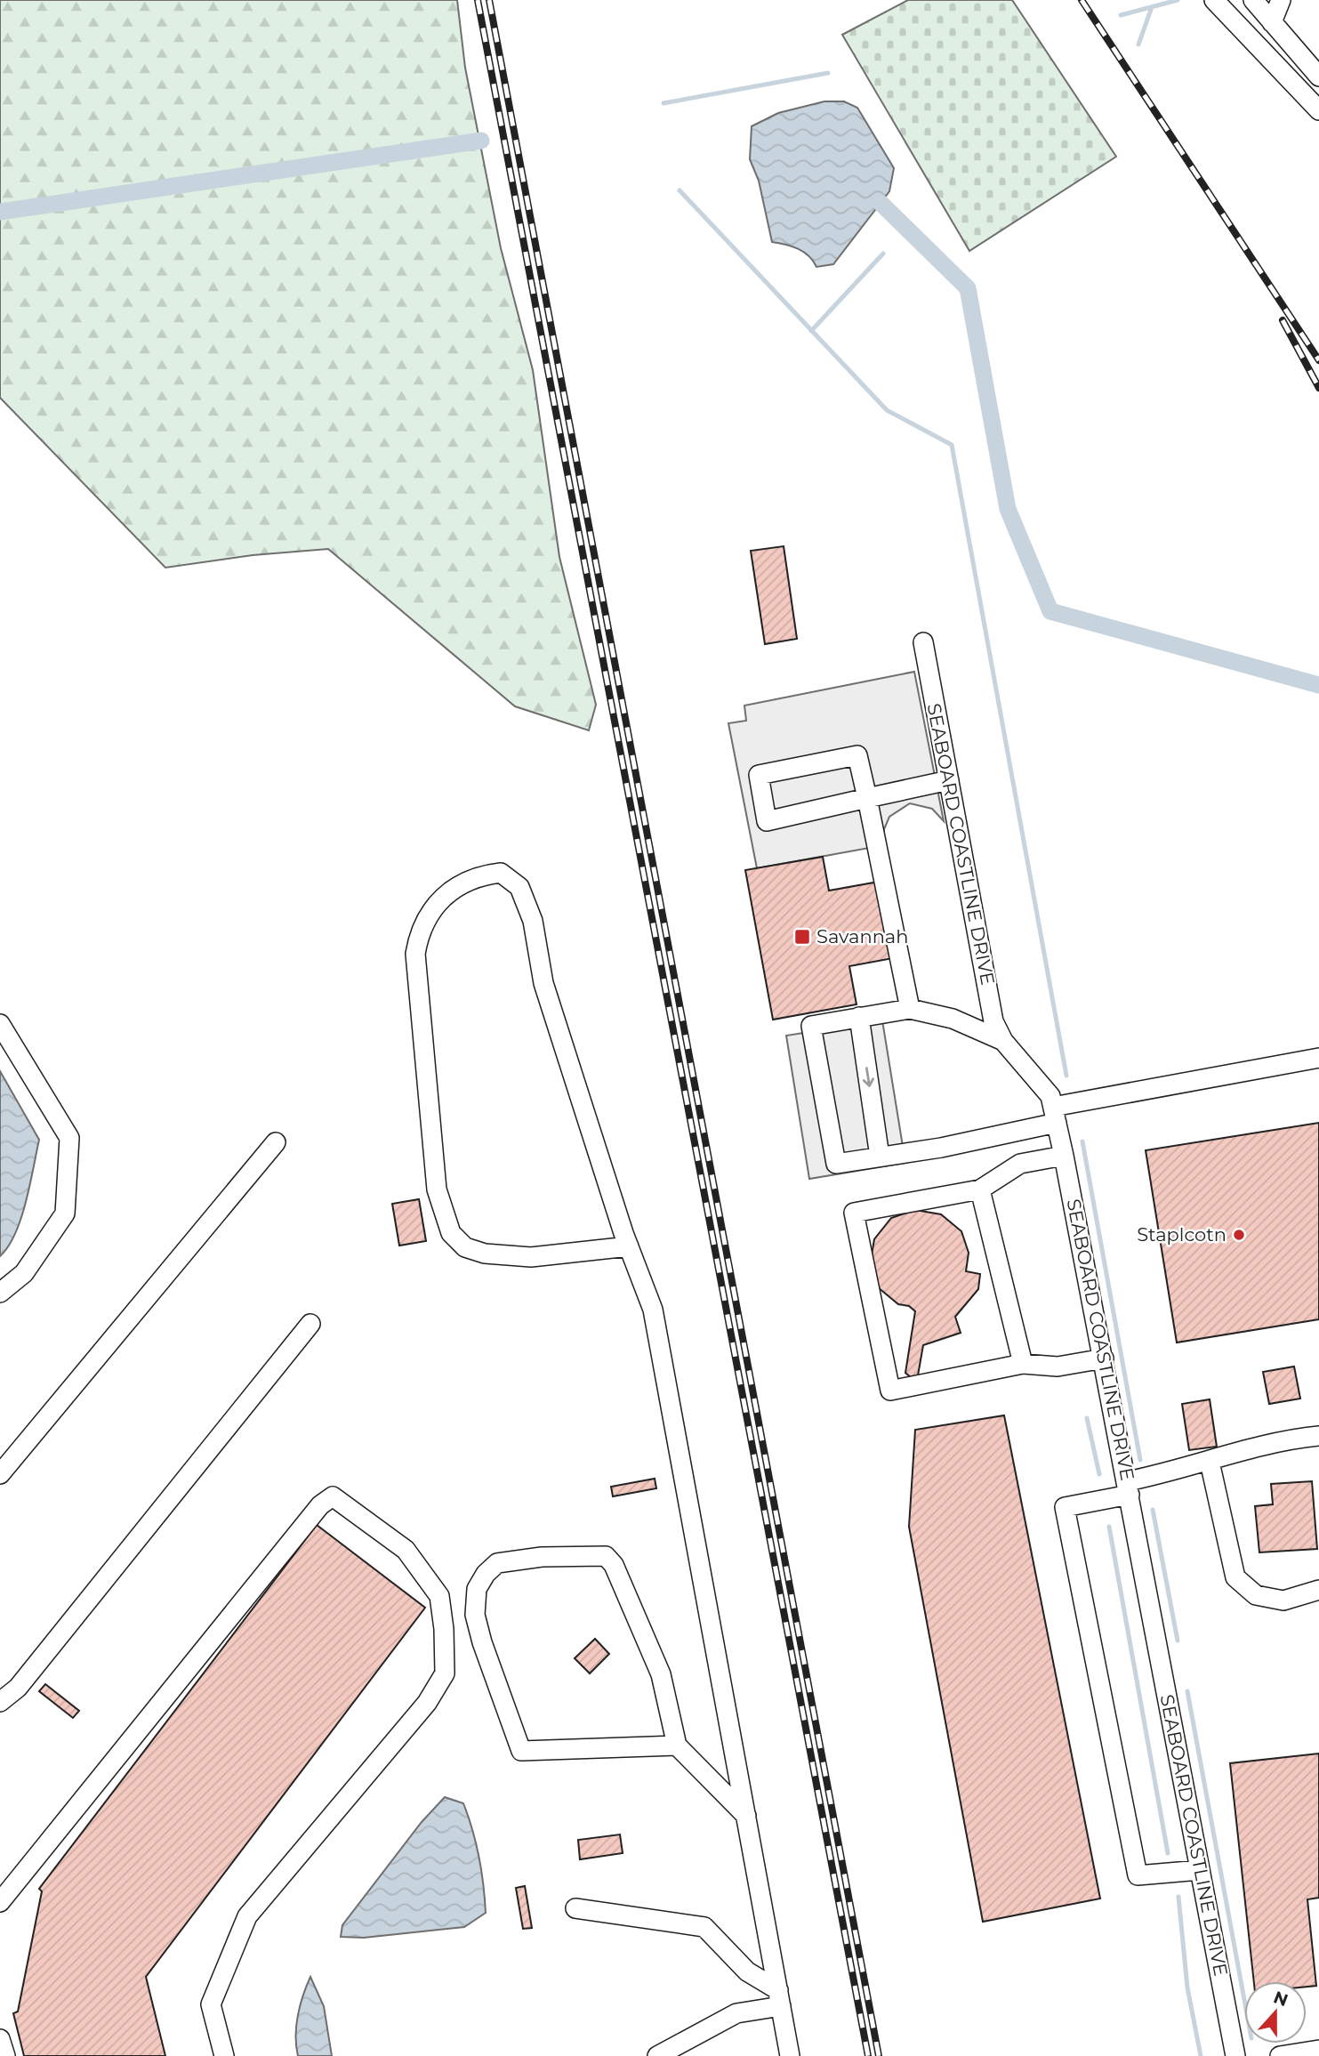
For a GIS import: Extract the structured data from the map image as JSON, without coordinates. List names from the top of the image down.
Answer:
{
  "streets": {
    "street": ["SEABOARD COASTLINE DRIVE"]
  },
  "places": {
    "transit": ["Savannah"],
    "other": ["Staplcotn"]
  },
  "north": "top"
}
